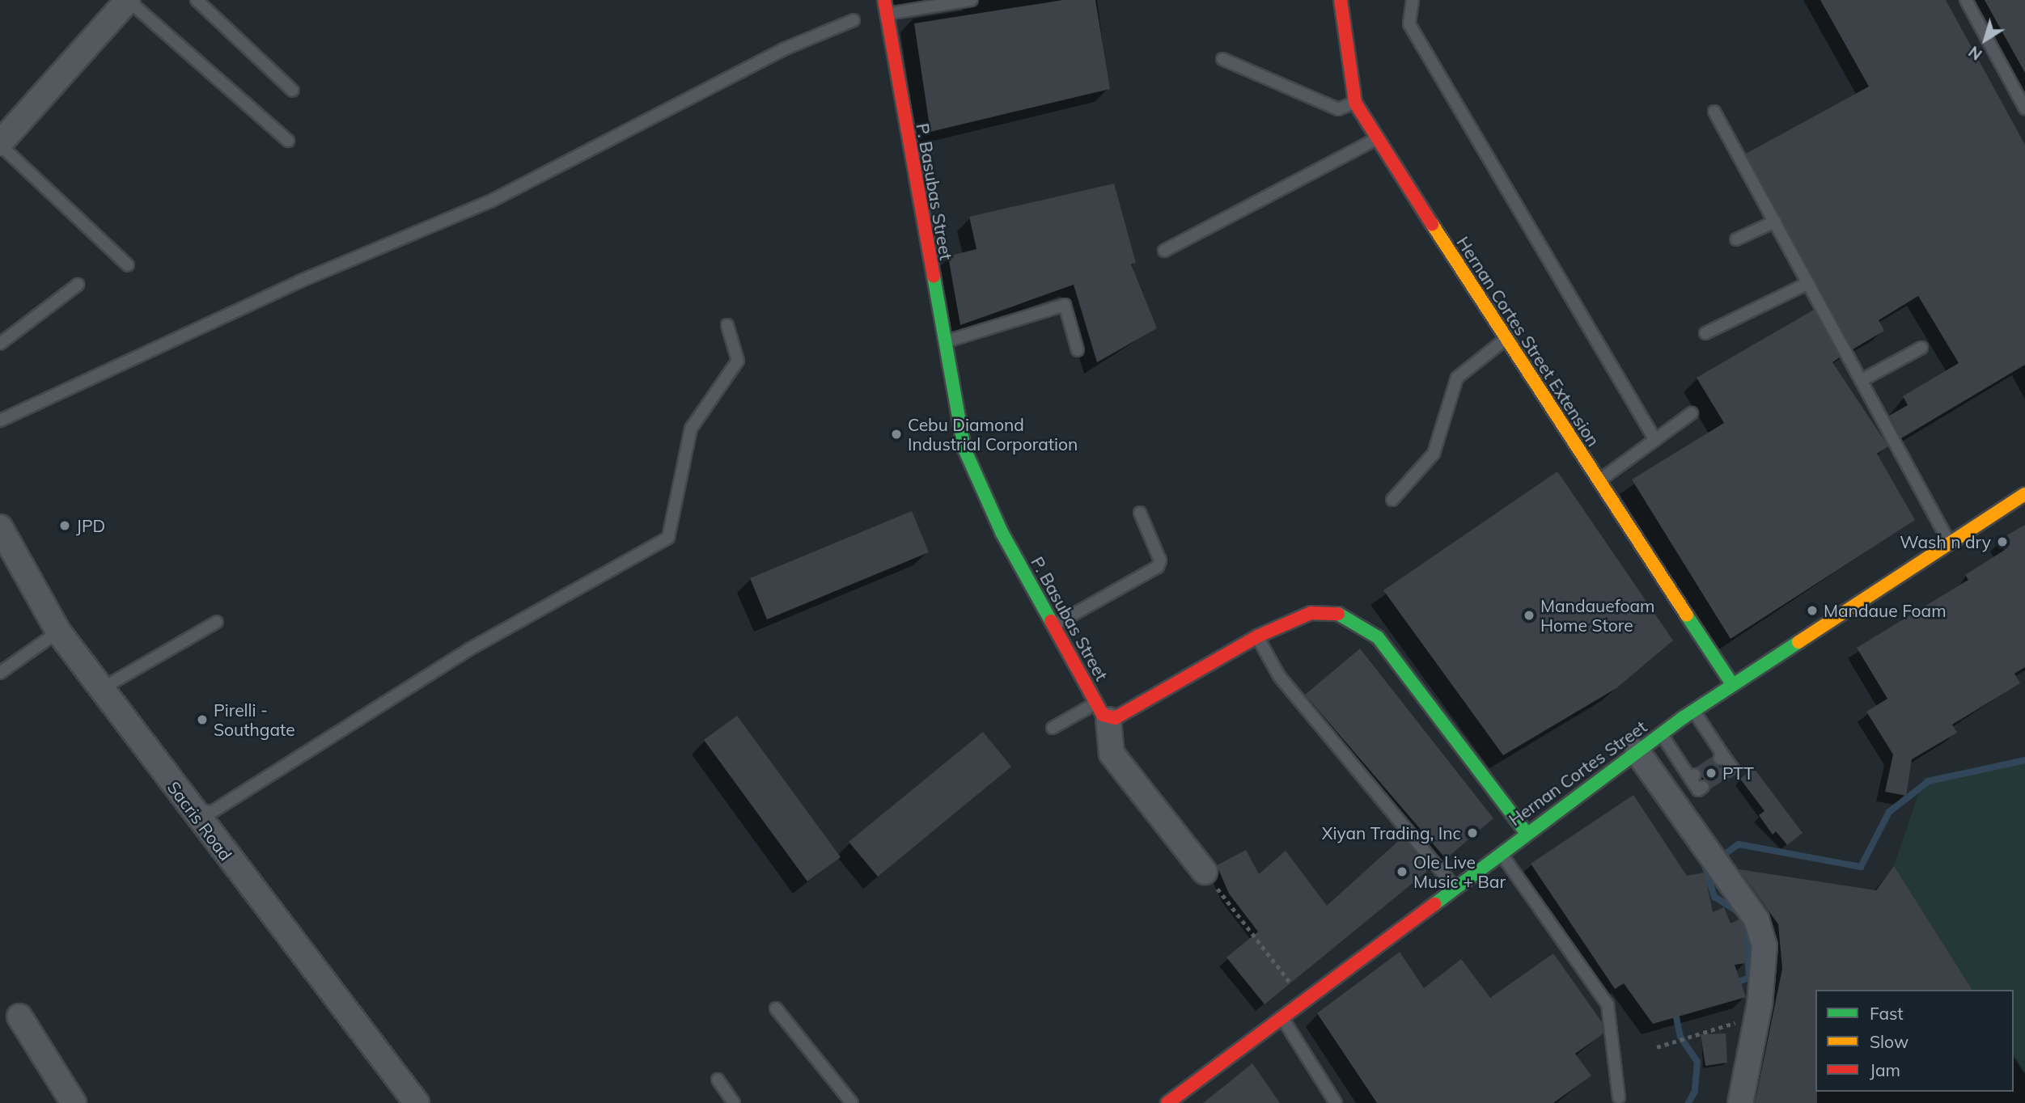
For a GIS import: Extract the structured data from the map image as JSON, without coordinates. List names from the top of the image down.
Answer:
{
  "streets": {
    "street": [
      "P. Basubas Street",
      "Hernan Cortes Street Extension",
      "Hernan Cortes Street",
      "Sacris Road"
    ]
  },
  "crossings": [
    ["Hernan Cortes Street Extension", "Hernan Cortes Street"]
  ],
  "places": [
    "Cebu Diamond Industrial Corporation",
    "JPD",
    "Wash n dry",
    "Mandaue Foam",
    "Mandauefoam Home Store",
    "Pirelli - Southgate",
    "PTT",
    "Xiyan Trading, Inc",
    "Ole Live Music + Bar"
  ],
  "legend": ["Fast", "Slow", "Jam"],
  "north": "bottom left"
}
